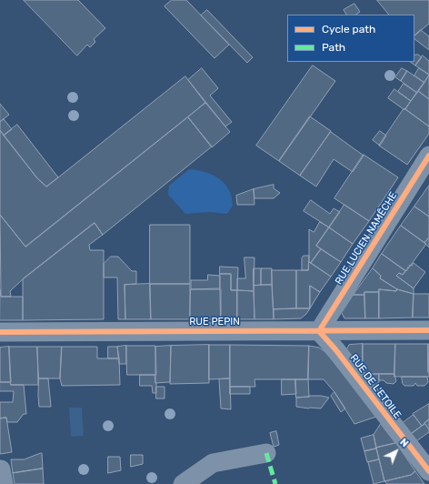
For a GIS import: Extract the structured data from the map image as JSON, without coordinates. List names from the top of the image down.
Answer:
{
  "streets": {
    "street": ["RUE LUCIEN NAMÊCHE", "RUE PEPIN", "RUE DE L'ETOILE"]
  },
  "crossings": [
    ["RUE LUCIEN NAMÊCHE", "RUE PEPIN"],
    ["RUE LUCIEN NAMÊCHE", "RUE DE L'ETOILE"],
    ["RUE PEPIN", "RUE DE L'ETOILE"]
  ],
  "legend": ["Cycle path", "Path"],
  "north": "top right"
}
